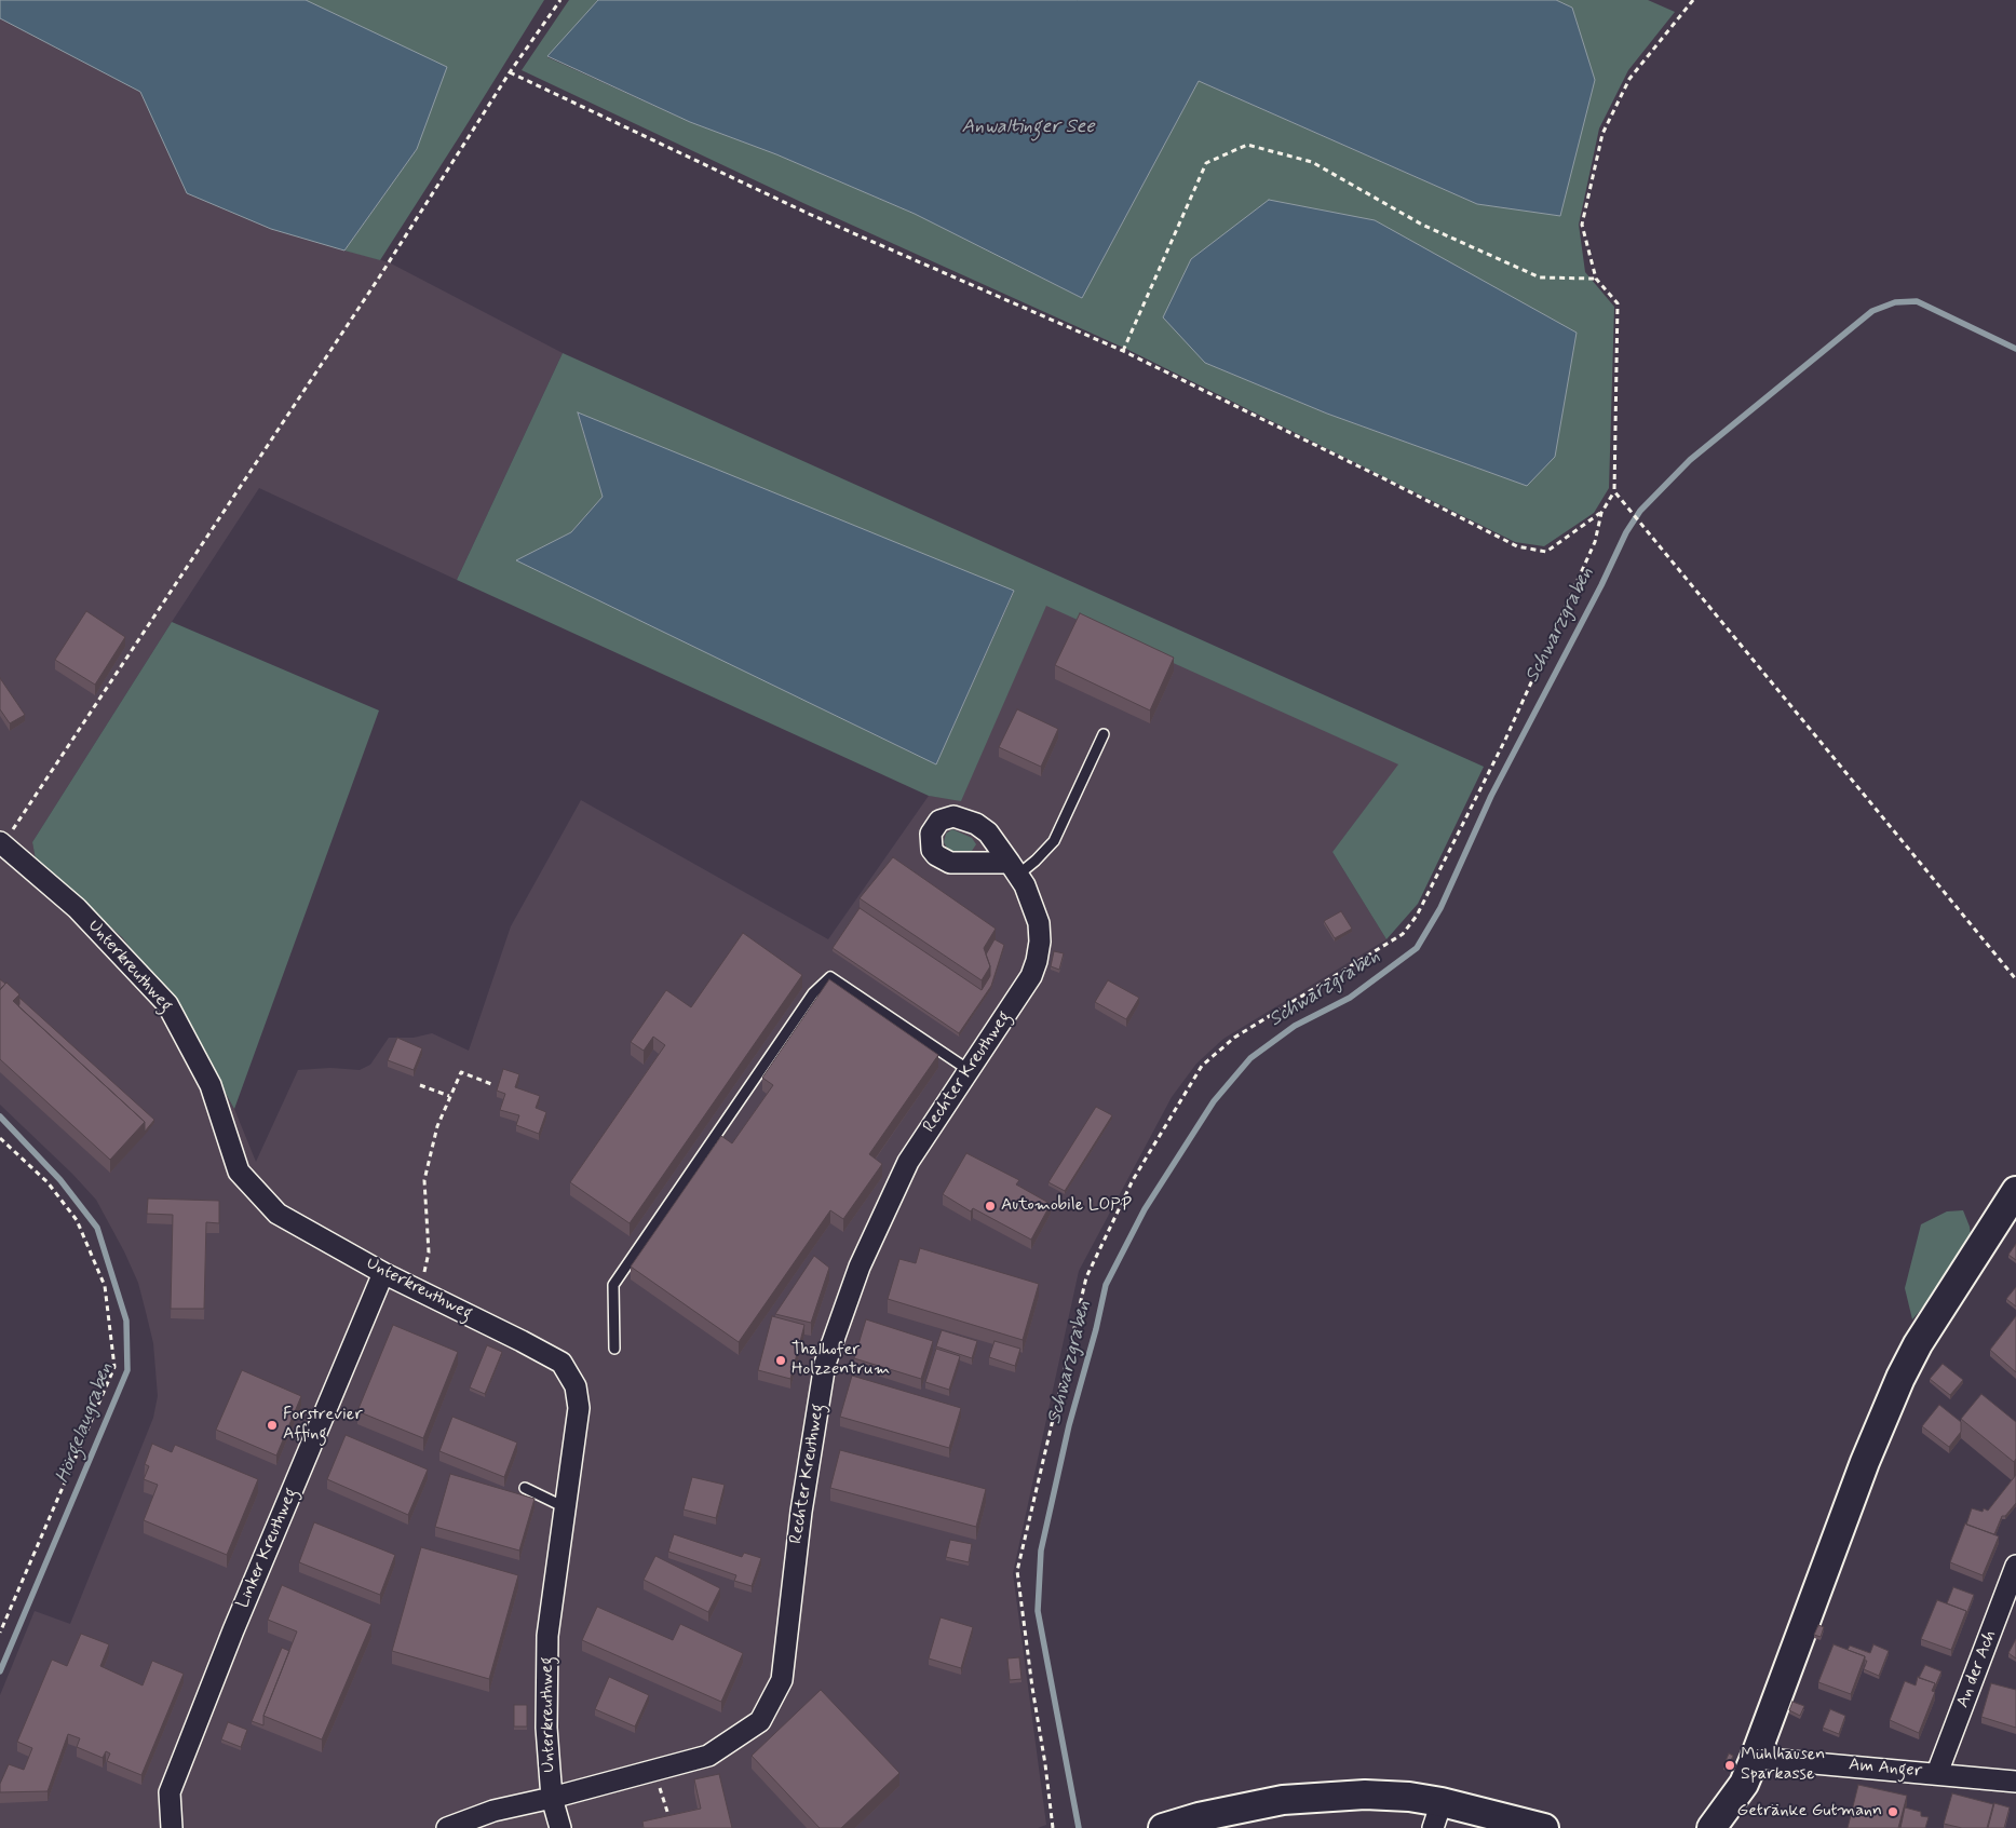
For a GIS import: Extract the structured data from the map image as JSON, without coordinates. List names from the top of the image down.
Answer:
{
  "streets": {
    "street": [
      "Unterkreuthweg",
      "Rechter Kreuthweg",
      "Linker Kreuthweg",
      "An der Ach",
      "Am Anger"
    ]
  },
  "crossings": [
    ["Unterkreuthweg", "Rechter Kreuthweg"],
    ["Unterkreuthweg", "Linker Kreuthweg"],
    ["An der Ach", "Am Anger"]
  ],
  "water": ["Anwaltinger See", "Schwarzgraben", "Hörgelaugraben"],
  "places": [
    "Automobile LOPP",
    "Thalhofer Holzzentrum",
    "Forstrevier Affing",
    "Mühlhausen Sparkasse",
    "Getränke Gutmann"
  ]
}
